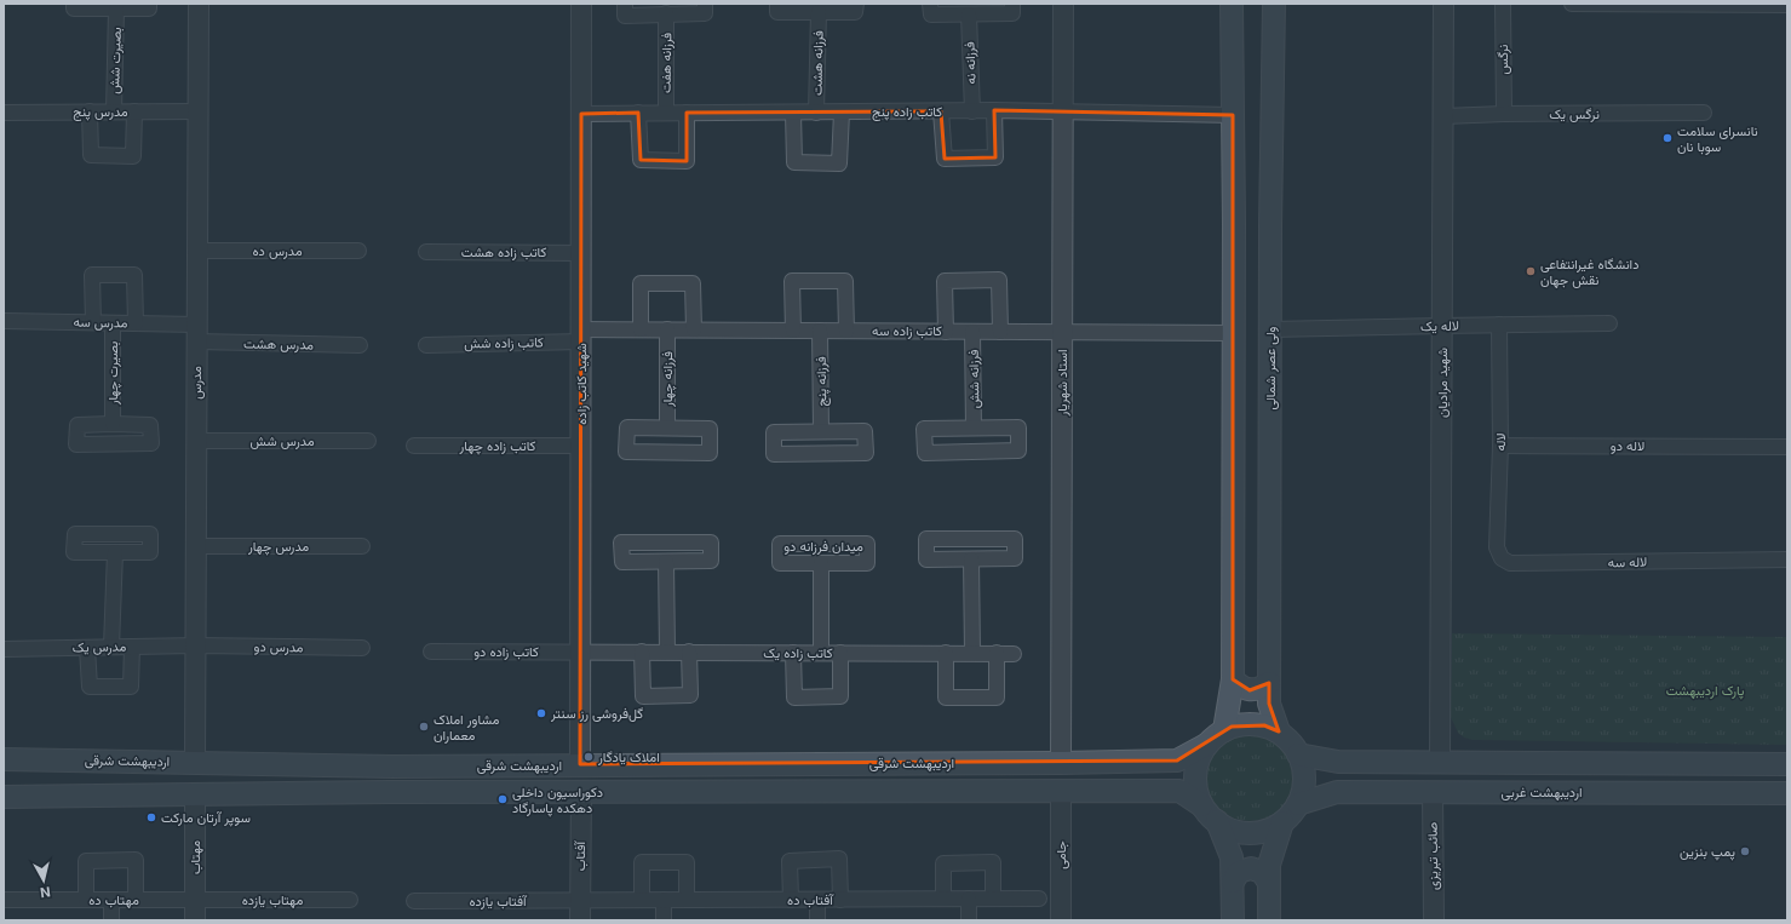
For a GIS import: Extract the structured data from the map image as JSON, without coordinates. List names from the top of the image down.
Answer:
{
  "streets": {
    "main road": ["ولی عصر شمالی", "اردیبهشت شرقی", "اردیبهشت غربی"],
    "street": [
      "نرگس",
      "بصیرت شش",
      "فرزانه هفت",
      "فرزانه هشت",
      "فرزانه نه",
      "مدرس پنج",
      "کاتب زاده پنج",
      "نرگس یک",
      "مدرس ده",
      "کاتب زاده هشت",
      "مدرس سه",
      "لاله یک",
      "کاتب زاده سه",
      "کاتب زاده شش",
      "مدرس هشت",
      "بصیرت چهار",
      "فرزانه چهار",
      "فرزانه شش",
      "فرزانه پنج",
      "مدرس",
      "استاد شهریار",
      "شهید مرادیان",
      "شهید کاتب زاده",
      "مدرس شش",
      "لاله",
      "کاتب زاده چهار",
      "لاله دو",
      "مدرس چهار",
      "میدان فرزانه دو",
      "لاله سه",
      "مدرس یک",
      "مدرس دو",
      "کاتب زاده دو",
      "کاتب زاده یک",
      "جامی",
      "آفتاب",
      "صائب تبریزی",
      "مهتاب",
      "مهتاب ده",
      "مهتاب یازده",
      "آفتاب ده",
      "آفتاب یازده"
    ]
  },
  "crossings": [
    ["نرگس", "نرگس یک"],
    ["بصیرت شش", "مدرس پنج"],
    ["فرزانه هفت", "کاتب زاده پنج"],
    ["فرزانه هشت", "کاتب زاده پنج"],
    ["فرزانه نه", "کاتب زاده پنج"],
    ["مدرس پنج", "مدرس"],
    ["کاتب زاده پنج", "استاد شهریار"],
    ["کاتب زاده پنج", "شهید کاتب زاده"],
    ["نرگس یک", "شهید مرادیان"],
    ["مدرس ده", "مدرس"],
    ["کاتب زاده هشت", "شهید کاتب زاده"],
    ["مدرس سه", "مدرس هشت"],
    ["مدرس سه", "بصیرت چهار"],
    ["مدرس سه", "مدرس"],
    ["لاله یک", "ولی عصر شمالی"],
    ["لاله یک", "شهید مرادیان"],
    ["لاله یک", "لاله"],
    ["کاتب زاده سه", "کاتب زاده شش"],
    ["کاتب زاده سه", "فرزانه چهار"],
    ["کاتب زاده سه", "فرزانه شش"],
    ["کاتب زاده سه", "فرزانه پنج"],
    ["کاتب زاده سه", "استاد شهریار"],
    ["کاتب زاده سه", "شهید کاتب زاده"],
    ["کاتب زاده شش", "شهید کاتب زاده"],
    ["مدرس هشت", "مدرس"],
    ["ولی عصر شمالی", "اردیبهشت شرقی"],
    ["ولی عصر شمالی", "اردیبهشت غربی"],
    ["مدرس", "مدرس شش"],
    ["مدرس", "مدرس چهار"],
    ["مدرس", "مدرس یک"],
    ["مدرس", "مدرس دو"],
    ["مدرس", "اردیبهشت شرقی"],
    ["استاد شهریار", "اردیبهشت شرقی"],
    ["شهید کاتب زاده", "کاتب زاده چهار"],
    ["شهید کاتب زاده", "کاتب زاده دو"],
    ["شهید کاتب زاده", "کاتب زاده یک"],
    ["شهید کاتب زاده", "اردیبهشت شرقی"],
    ["لاله", "لاله دو"],
    ["لاله", "لاله سه"],
    ["مدرس یک", "مدرس دو"],
    ["کاتب زاده دو", "کاتب زاده یک"],
    ["اردیبهشت شرقی", "اردیبهشت غربی"],
    ["اردیبهشت شرقی", "جامی"],
    ["اردیبهشت شرقی", "آفتاب"],
    ["اردیبهشت شرقی", "مهتاب"],
    ["اردیبهشت غربی", "صائب تبریزی"],
    ["آفتاب", "آفتاب ده"],
    ["آفتاب", "آفتاب یازده"],
    ["مهتاب", "مهتاب ده"],
    ["مهتاب", "مهتاب یازده"],
    ["مهتاب ده", "مهتاب یازده"],
    ["آفتاب ده", "آفتاب یازده"]
  ],
  "parks": ["پارک اردیبهشت"],
  "places": [
    "نانسرای سلامت سوبا نان",
    "دانشگاه غیرانتفاعی نقش جهان",
    "گل‌فروشی رز سنتر",
    "مشاور املاک معماران",
    "املاک یادگار",
    "دکوراسیون داخلی دهکده پاسارگاد",
    "سوپر آرتان مارکت",
    "پمپ بنزین"
  ],
  "north": "bottom"
}
